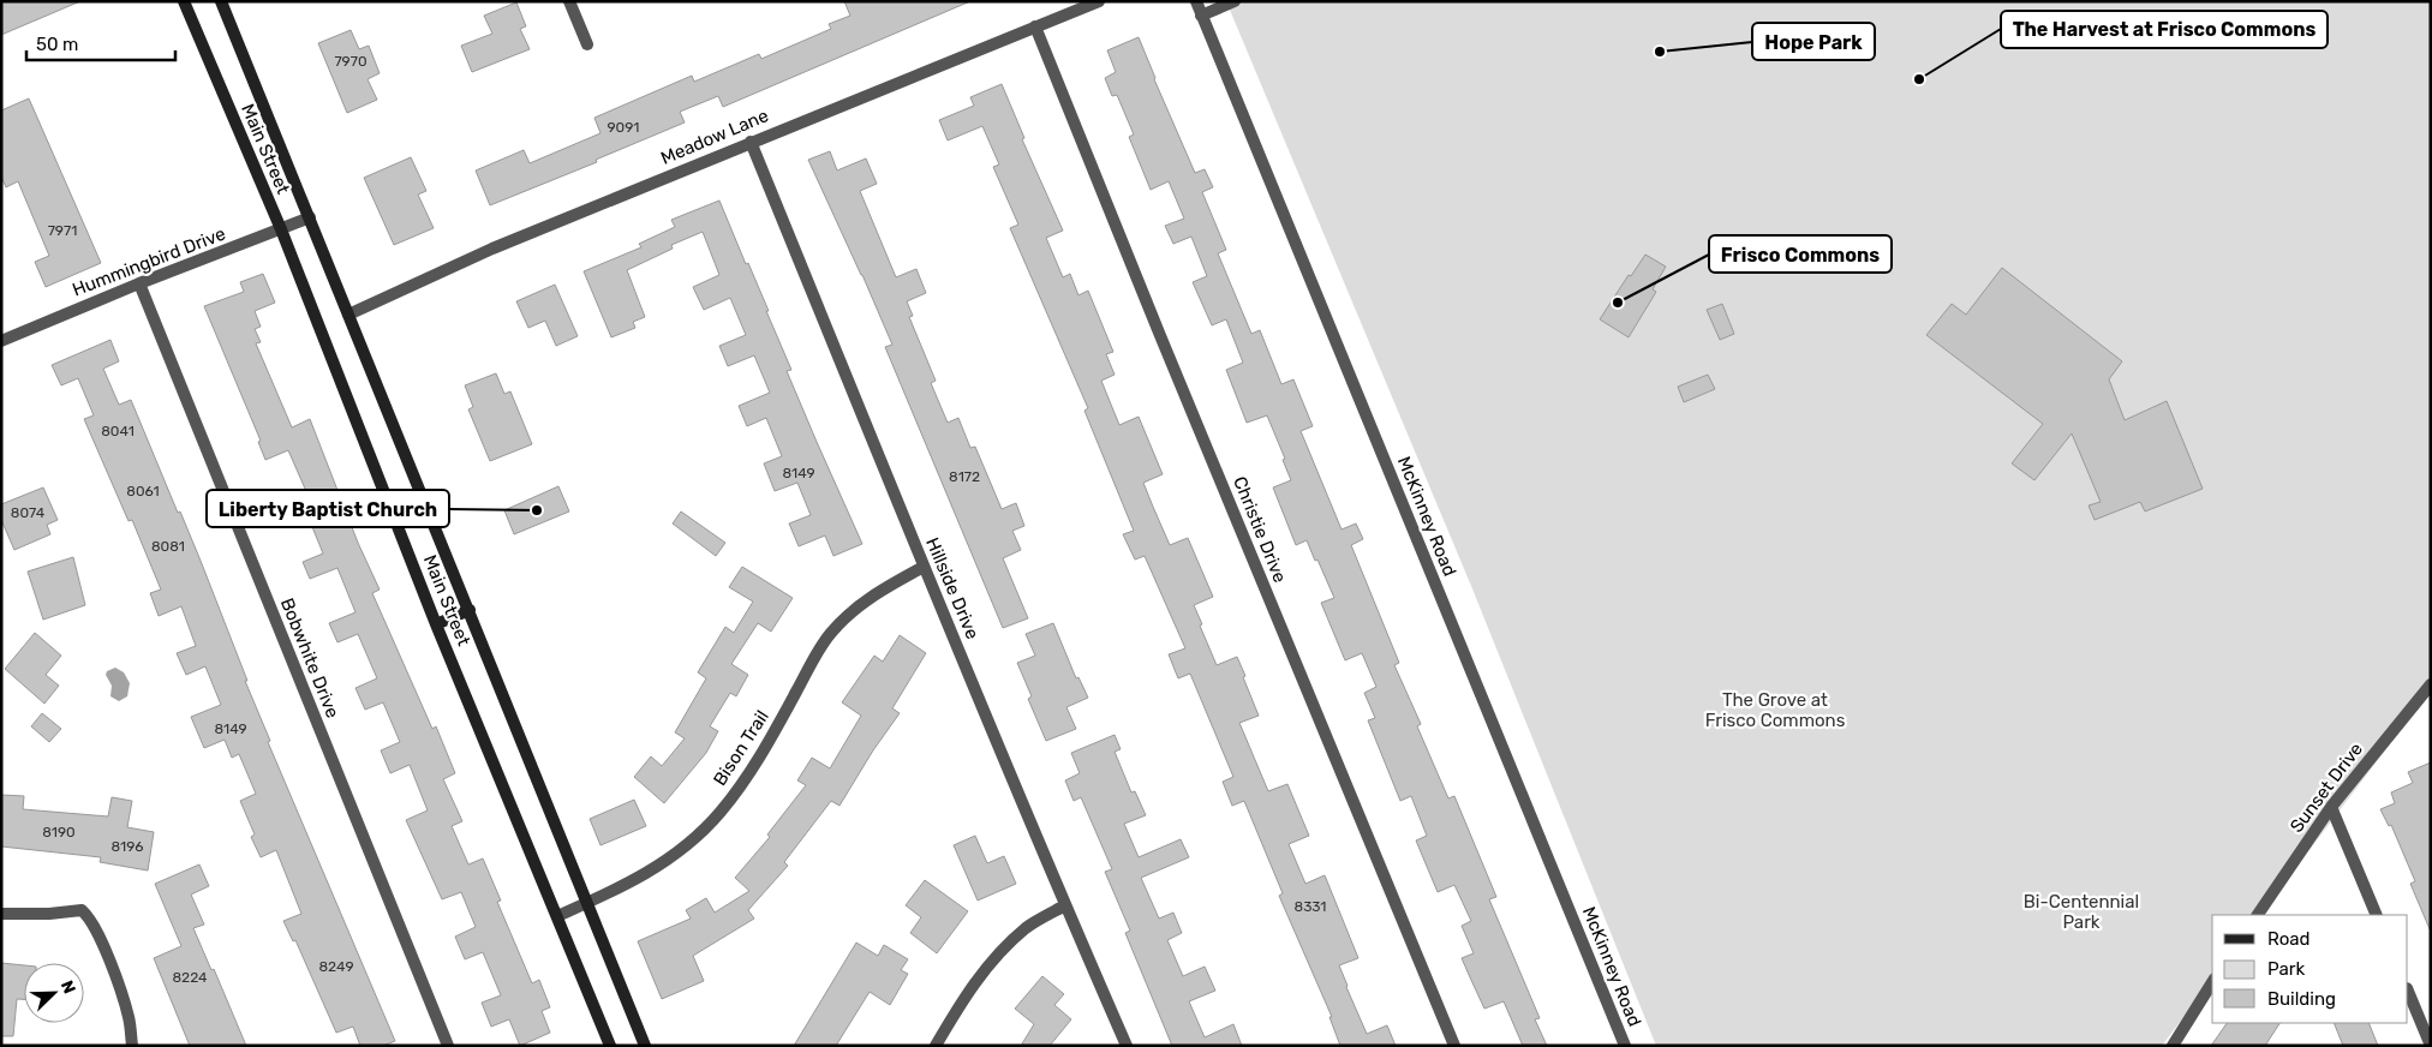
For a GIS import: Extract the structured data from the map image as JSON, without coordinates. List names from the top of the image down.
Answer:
{
  "streets": {
    "main road": ["Main Street"],
    "street": [
      "Meadow Lane",
      "Hummingbird Drive",
      "McKinney Road",
      "Christie Drive",
      "Hillside Drive",
      "Bobwhite Drive",
      "Bison Trail",
      "Sunset Drive"
    ]
  },
  "crossings": [
    ["Meadow Lane", "Main Street"],
    ["Meadow Lane", "Christie Drive"],
    ["Meadow Lane", "Hillside Drive"],
    ["Main Street", "Hummingbird Drive"],
    ["Main Street", "Bison Trail"],
    ["Hummingbird Drive", "Bobwhite Drive"],
    ["Hillside Drive", "Bison Trail"]
  ],
  "parks": ["The Grove at Frisco Commons", "Bi-Centennial Park"],
  "places": [
    "Hope Park",
    "The Harvest at Frisco Commons",
    "Frisco Commons",
    "Liberty Baptist Church"
  ],
  "house_numbers": [
    "7970",
    "9091",
    "7971",
    "8041",
    "8149",
    "8172",
    "8061",
    "8074",
    "8081",
    "8149",
    "8190",
    "8196",
    "8331",
    "8249",
    "8224"
  ],
  "legend": ["Road", "Park", "Building"],
  "scale_bar": "50 m",
  "north": "top right"
}
